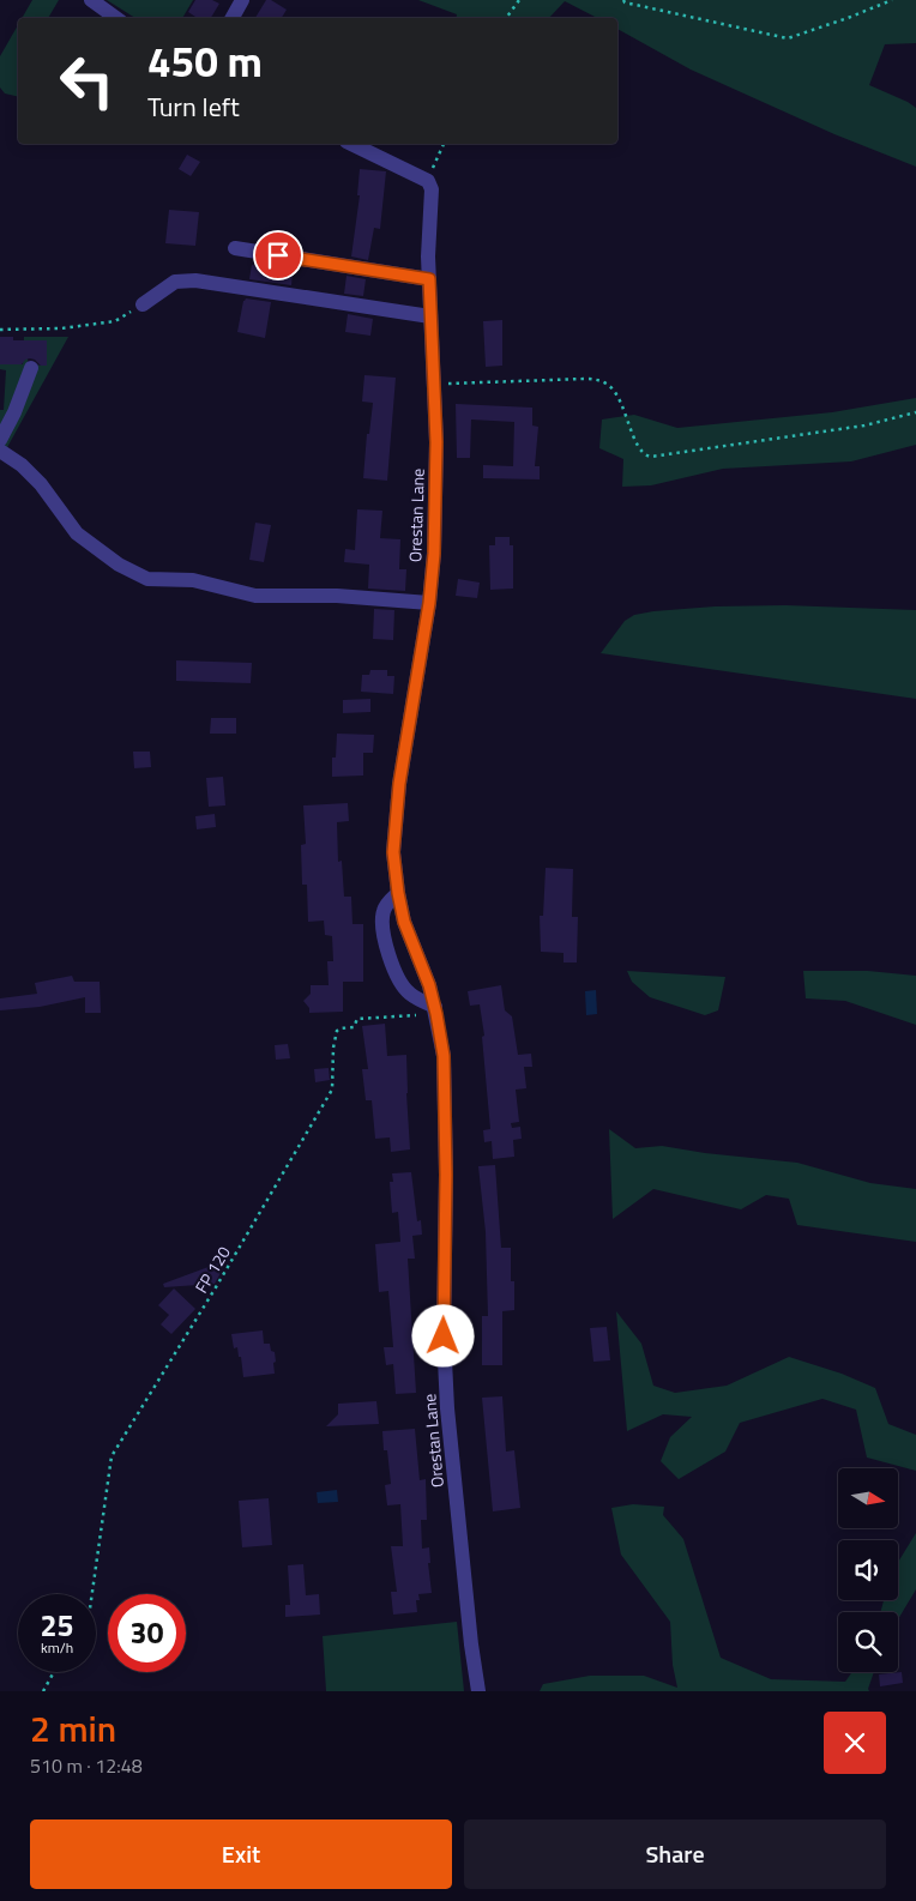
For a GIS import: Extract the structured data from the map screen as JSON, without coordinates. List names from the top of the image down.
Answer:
{
  "streets": {
    "street": ["Orestan Lane"],
    "path": ["FP 120"]
  },
  "crossings": [
    ["Orestan Lane", "FP 120"]
  ],
  "north": "right",
  "page": {
    "turn": ["450 m", "Turn left"],
    "speed": "25 km/h",
    "limit": "30",
    "heading": ["2 min", "510 m · 12:48"],
    "buttons": ["Exit", "Share"]
  }
}
